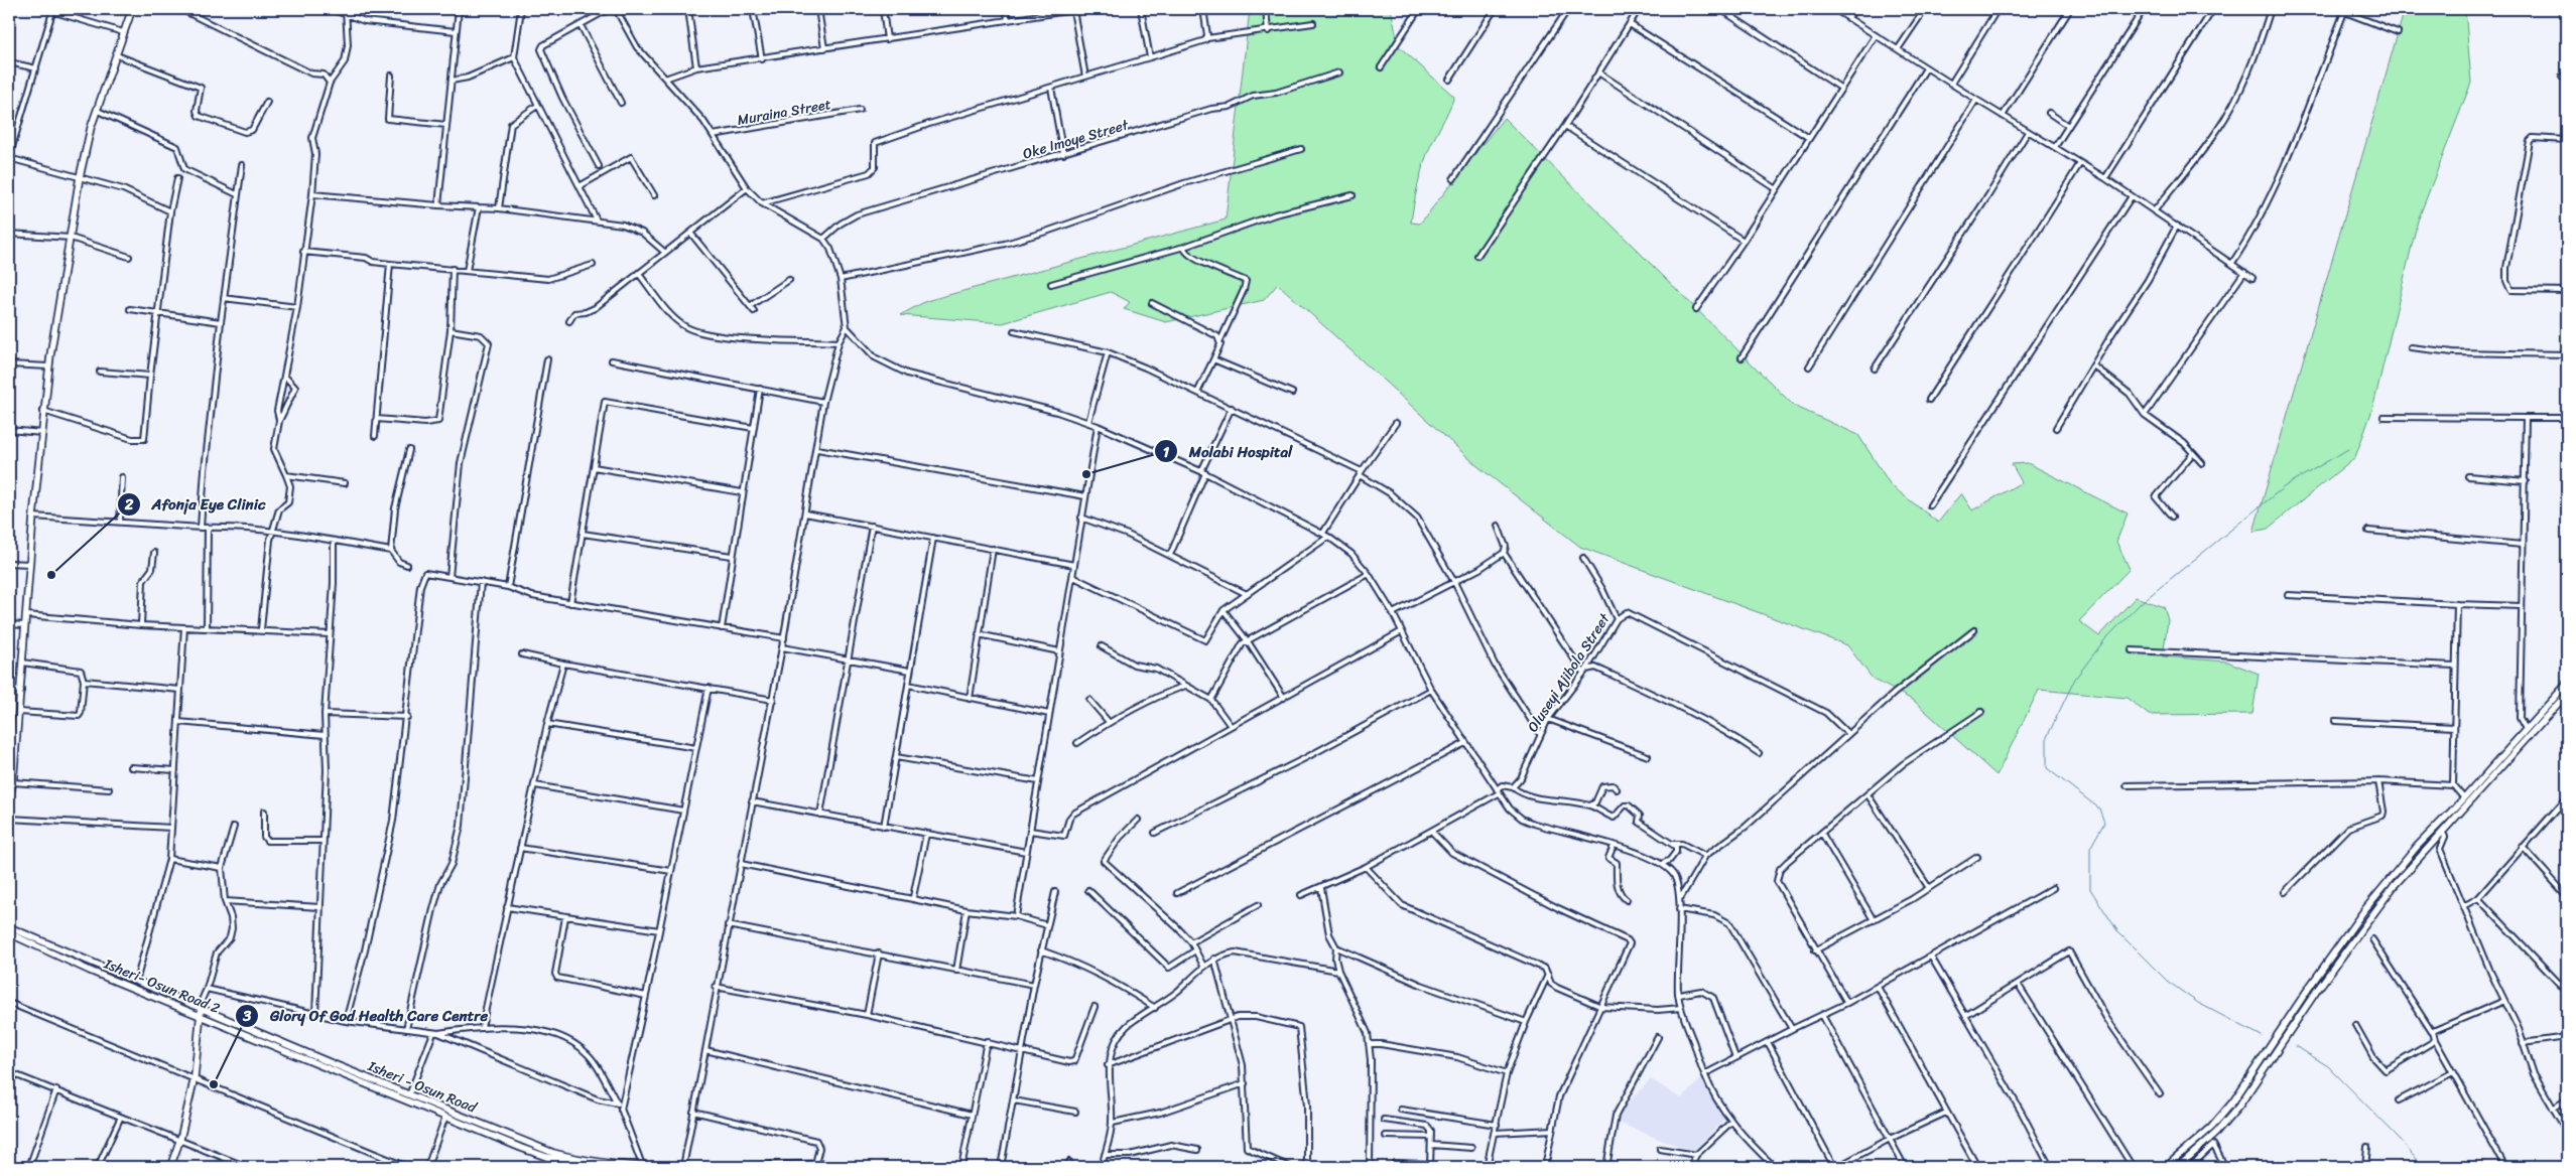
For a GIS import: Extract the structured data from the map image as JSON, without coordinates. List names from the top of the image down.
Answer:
{
  "streets": {
    "main road": ["Isheri- Osun Road 2", "Isheri - Osun Road"],
    "street": ["Muraina Street", "Oke Imoye Street", "Oluseyi Ajibola Street"]
  },
  "crossings": [
    ["Isheri- Osun Road 2", "Isheri - Osun Road"]
  ],
  "places": ["Molabi Hospital", "Afonja Eye Clinic", "Glory Of God Health Care Centre"]
}
